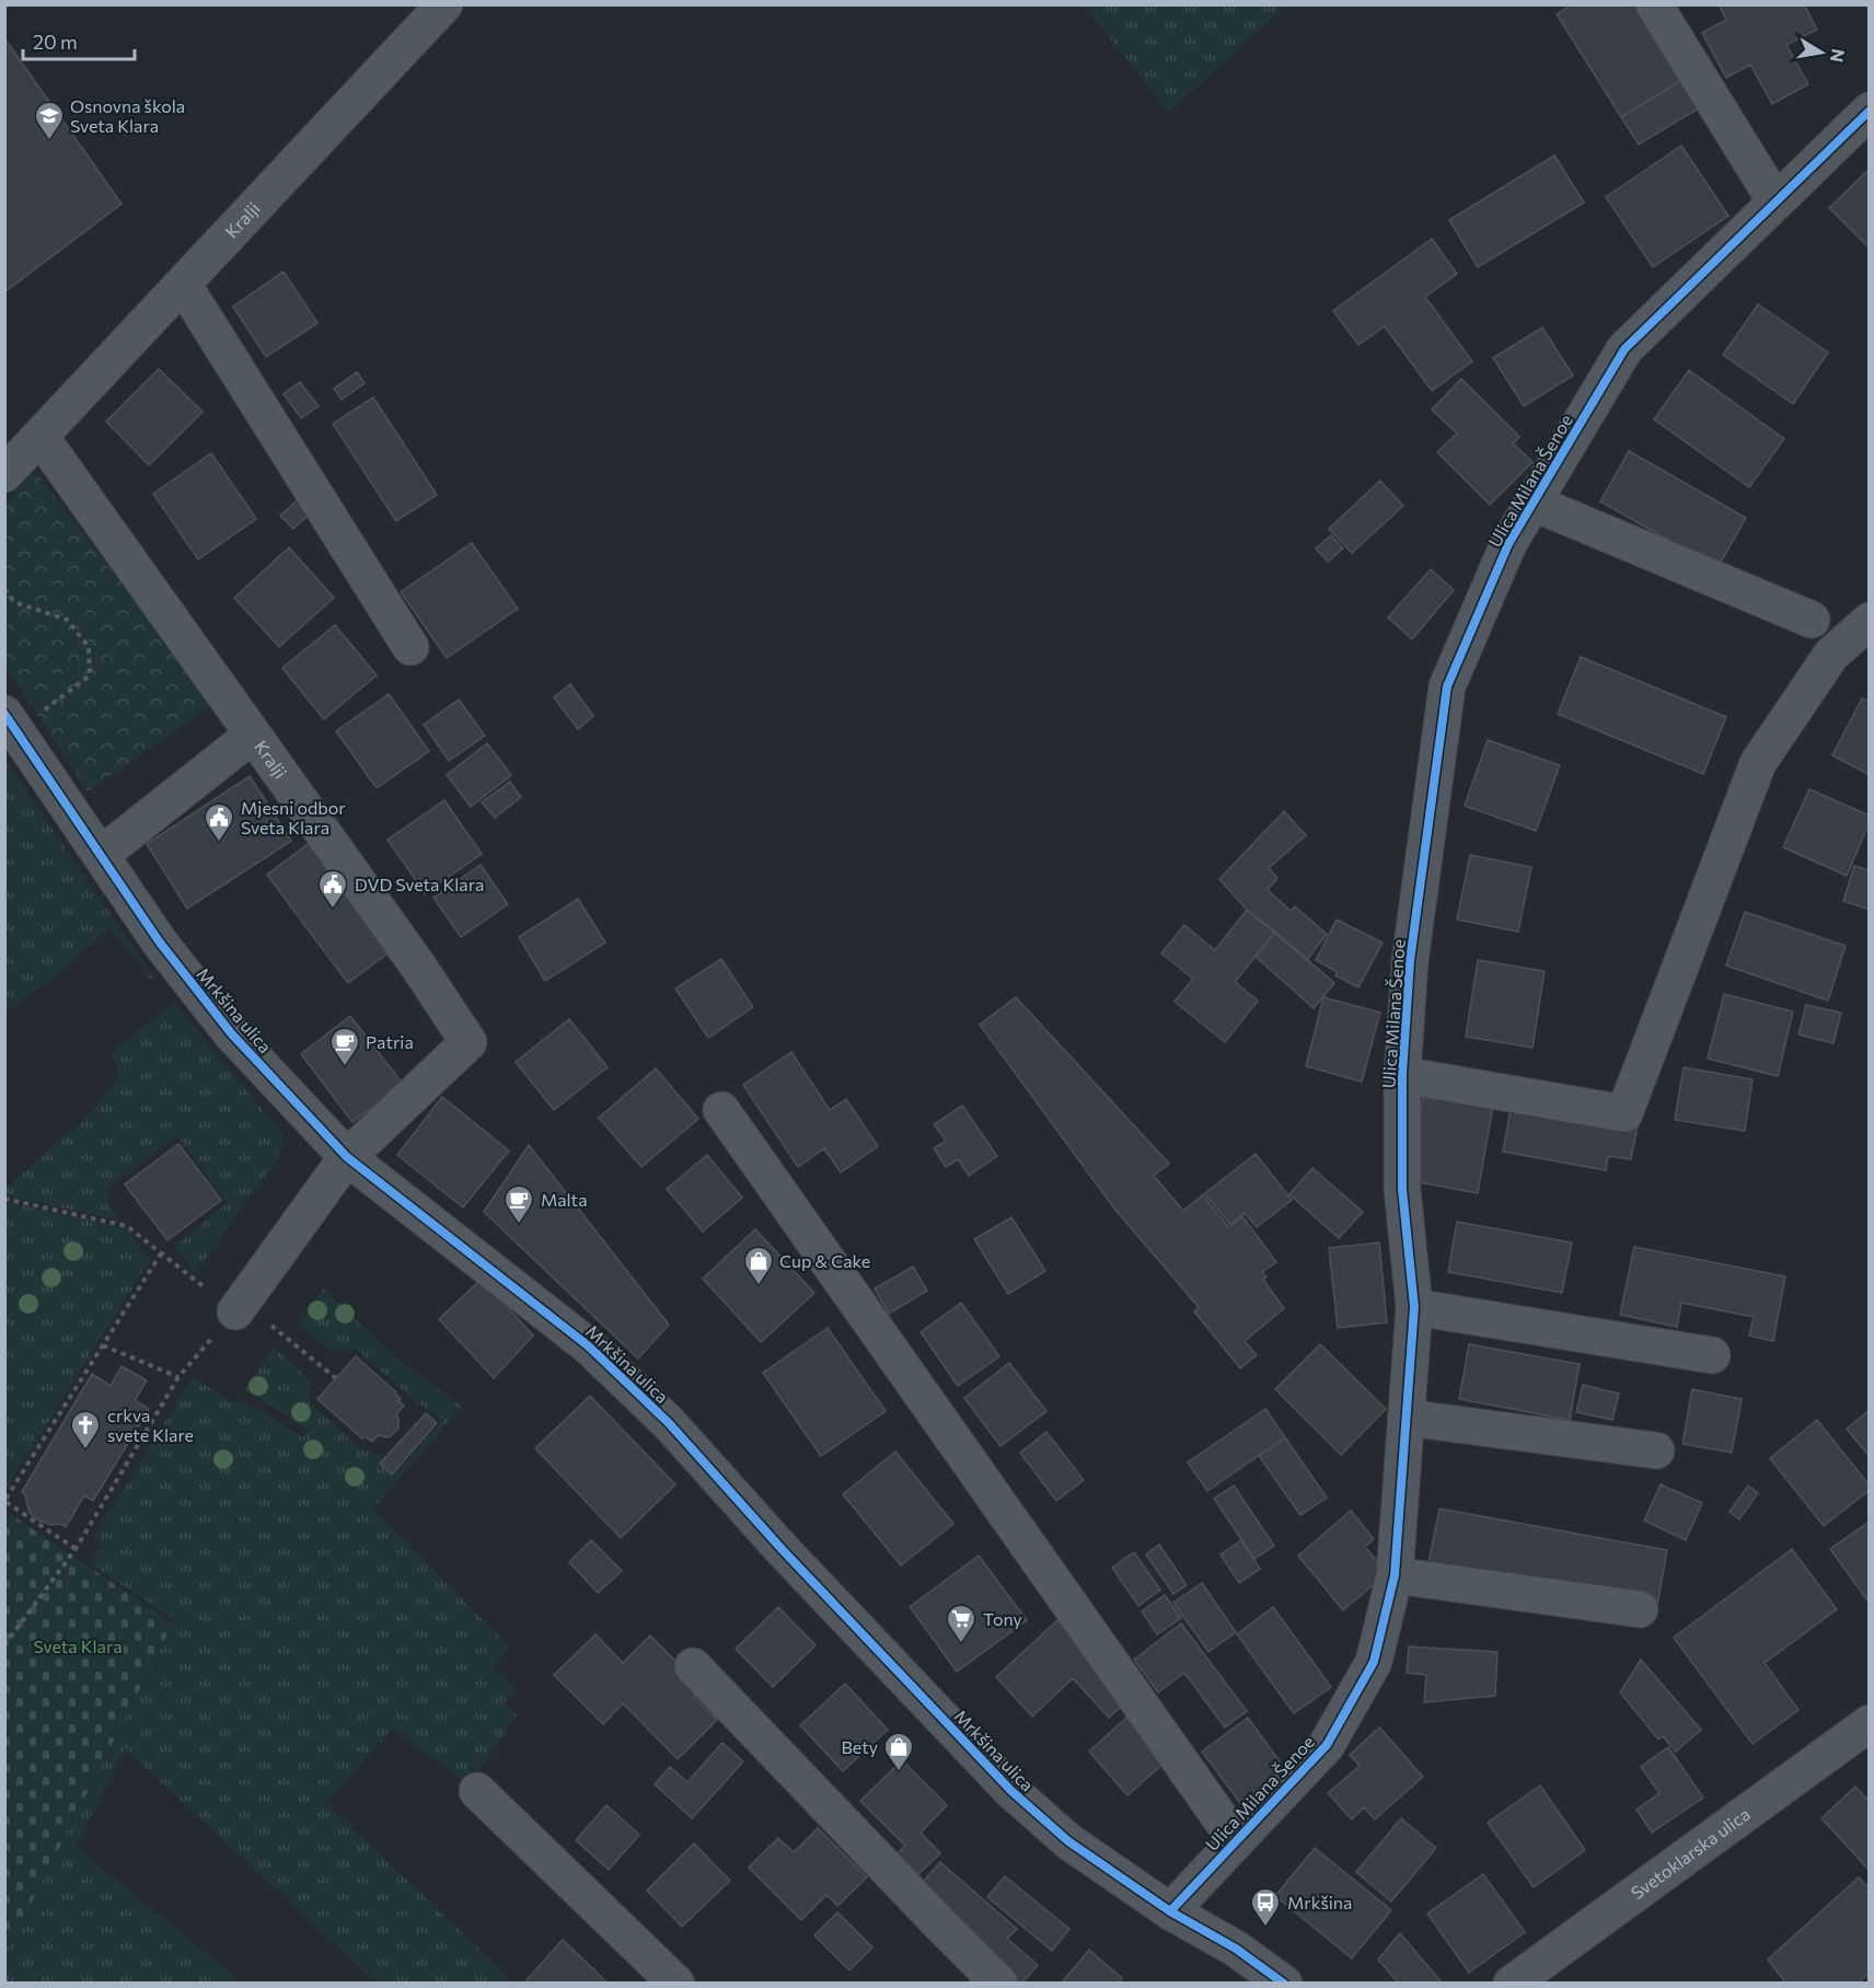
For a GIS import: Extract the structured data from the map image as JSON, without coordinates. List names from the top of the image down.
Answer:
{
  "streets": {
    "street": [
      "Kralji",
      "Ulica Milana Šenoe",
      "Mrkšina ulica",
      "Svetoklarska ulica"
    ]
  },
  "crossings": [
    ["Kralji", "Mrkšina ulica"],
    ["Ulica Milana Šenoe", "Mrkšina ulica"]
  ],
  "parks": ["Sveta Klara"],
  "places": {
    "school or university": ["Osnovna škola Sveta Klara"],
    "public building": ["Mjesni odbor Sveta Klara", "DVD Sveta Klara"],
    "cafe": ["Patria", "Malta"],
    "shop": ["Cup & Cake", "Bety"],
    "church": ["crkva svete Klare"],
    "supermarket": ["Tony"],
    "bus stop": ["Mrkšina"]
  },
  "scale_bar": "20 m",
  "north": "right"
}
